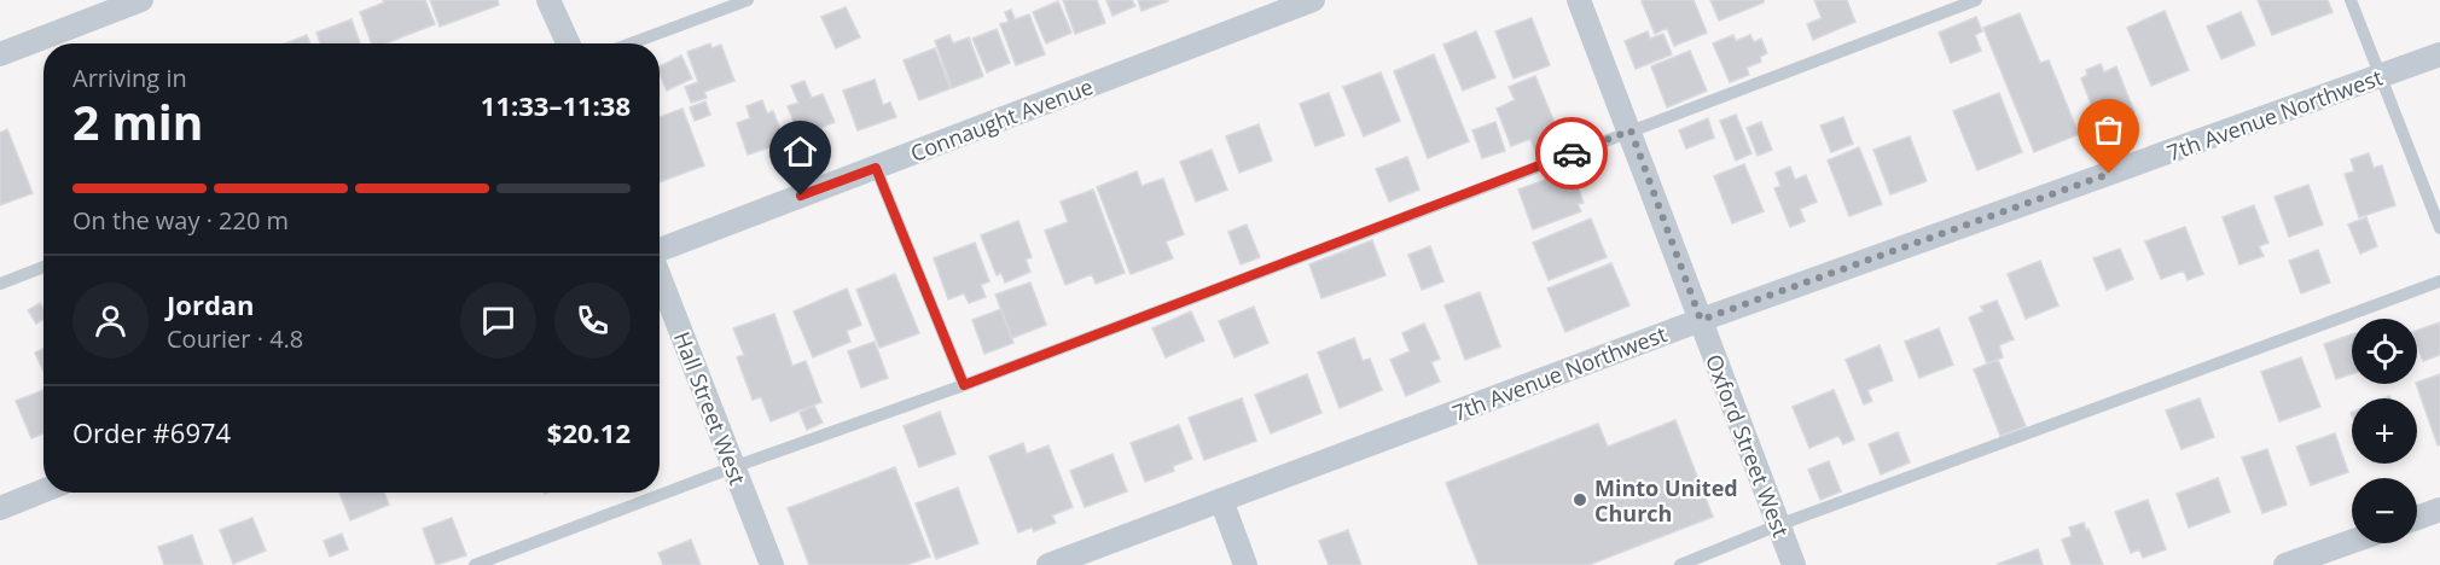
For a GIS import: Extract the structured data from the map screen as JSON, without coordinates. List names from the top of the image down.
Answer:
{
  "streets": {
    "street": [
      "7th Avenue Northwest",
      "Connaught Avenue",
      "Hall Street West",
      "Oxford Street West"
    ]
  },
  "crossings": [
    ["7th Avenue Northwest", "Oxford Street West"]
  ],
  "places": ["Minto United Church"],
  "page": {
    "heading": ["2 min", "Arriving in", "11:33–11:38"],
    "panel": [
      "Jordan",
      "Courier · 4.8",
      "Order #6974",
      "$20.12"
    ],
    "bar": "On the way · 220 m",
    "map_buttons": ["+", "−"]
  }
}
